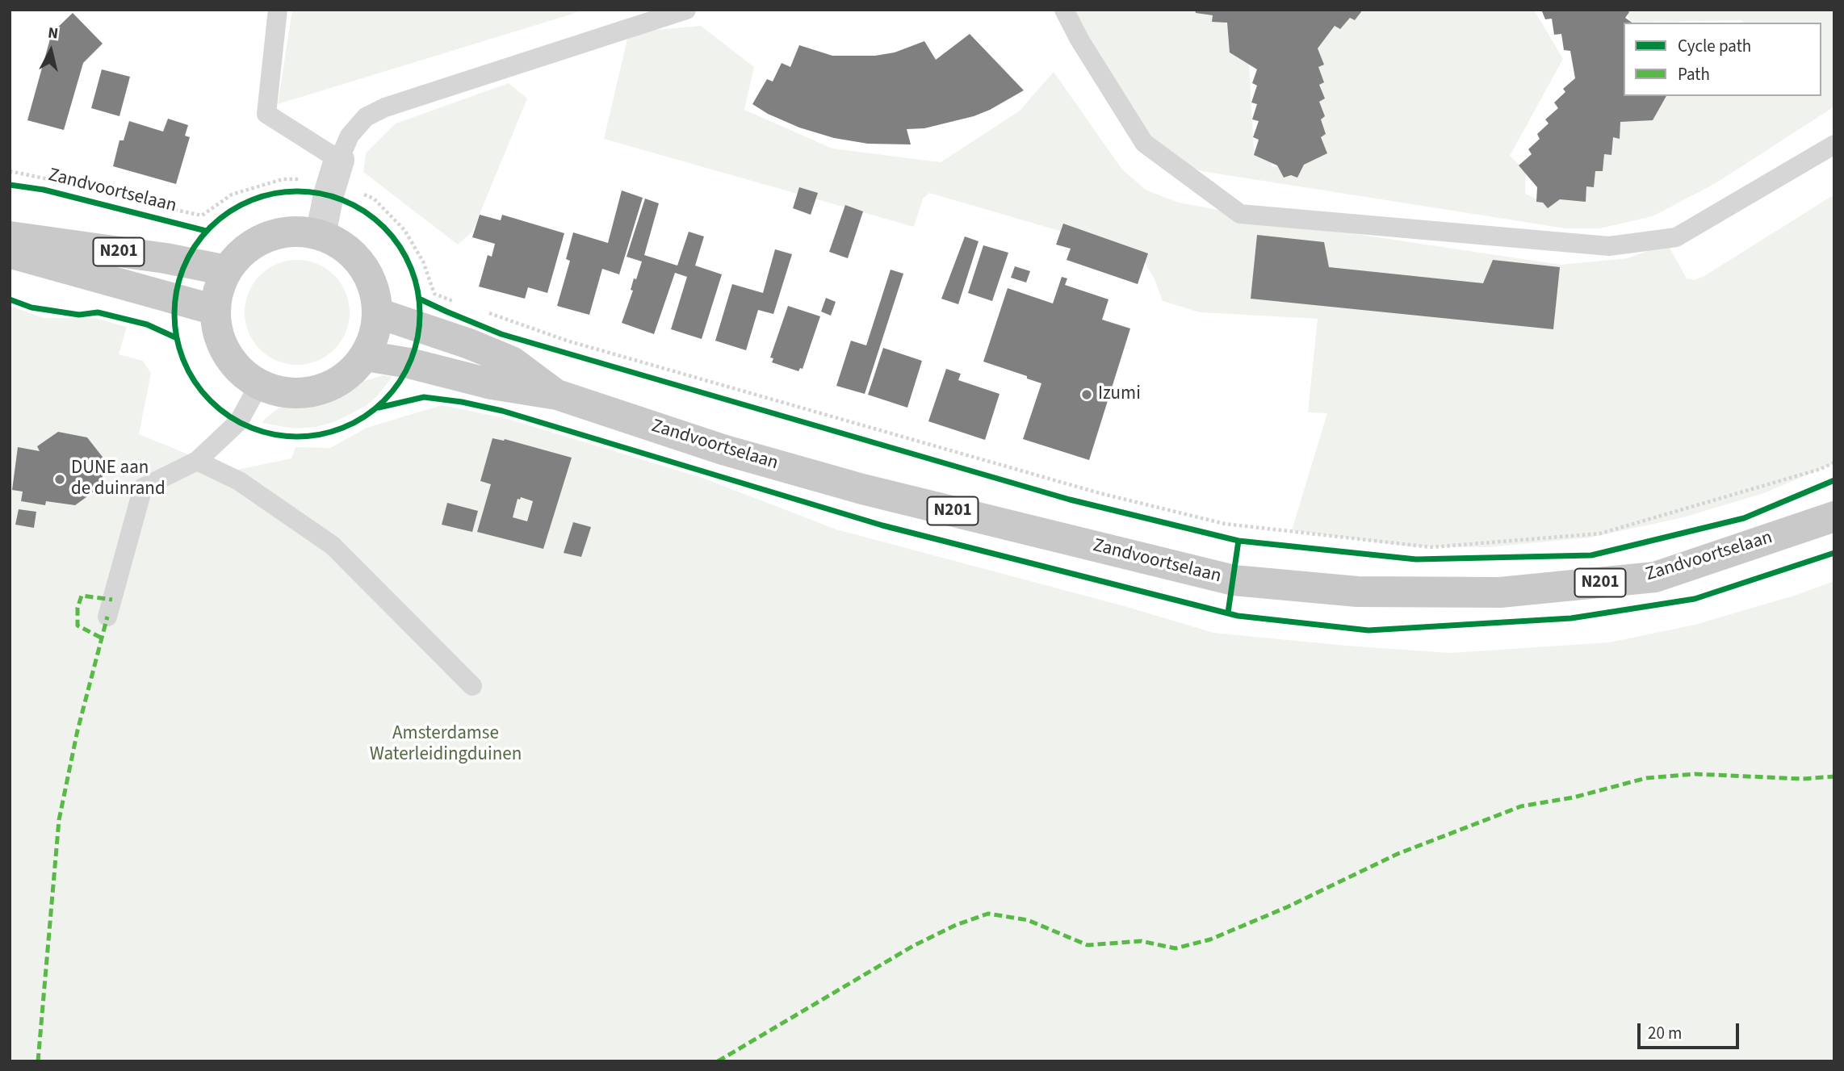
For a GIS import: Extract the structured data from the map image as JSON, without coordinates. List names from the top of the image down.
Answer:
{
  "streets": {
    "main road": ["Zandvoortselaan", "N201"]
  },
  "crossings": [
    ["Zandvoortselaan", "N201"]
  ],
  "parks": ["Amsterdamse Waterleidingduinen"],
  "places": ["Izumi", "DUNE aan de duinrand"],
  "legend": ["Cycle path", "Path"],
  "scale_bar": "20 m",
  "north": "top"
}
